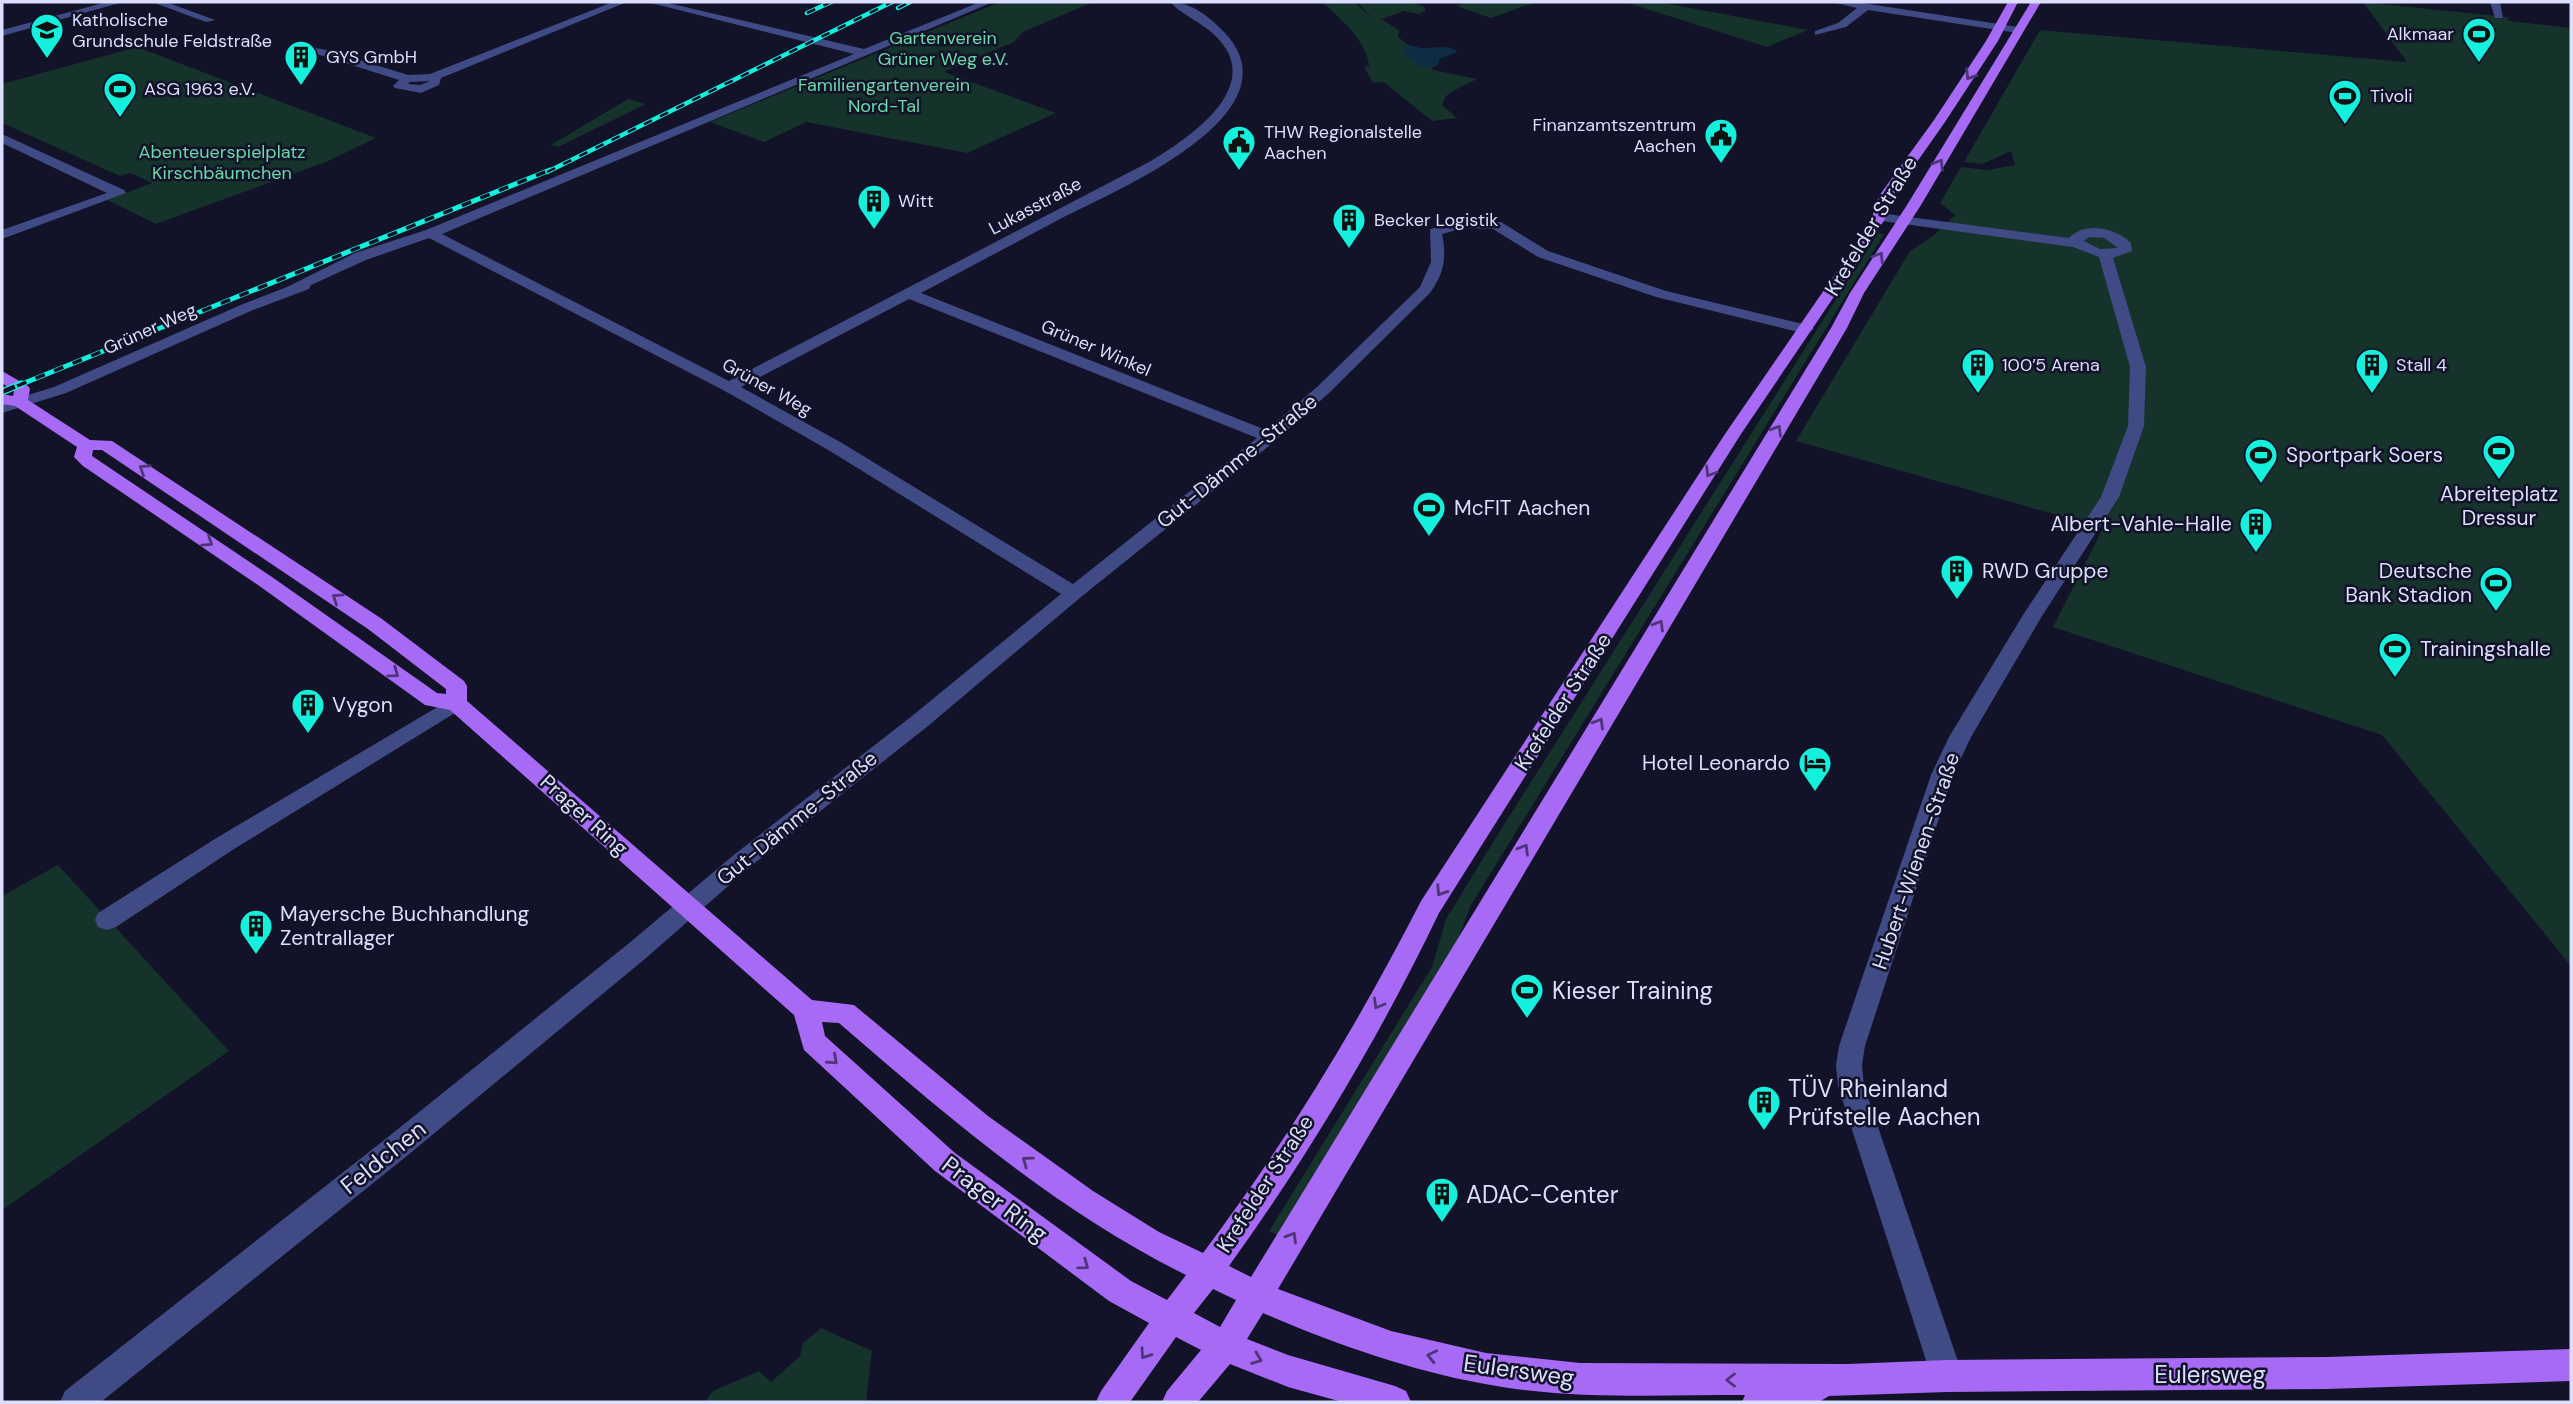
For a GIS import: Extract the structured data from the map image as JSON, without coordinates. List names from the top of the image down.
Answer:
{
  "streets": {
    "main road": ["Krefelder Straße", "Prager Ring", "Eulersweg"],
    "street": [
      "Lukasstraße",
      "Grüner Weg",
      "Grüner Winkel",
      "Gut-Dämme-Straße",
      "Hubert-Wienen-Straße",
      "Feldchen"
    ]
  },
  "crossings": [
    ["Lukasstraße", "Grüner Weg"],
    ["Lukasstraße", "Grüner Winkel"],
    ["Krefelder Straße", "Gut-Dämme-Straße"],
    ["Krefelder Straße", "Prager Ring"],
    ["Krefelder Straße", "Eulersweg"],
    ["Grüner Weg", "Gut-Dämme-Straße"],
    ["Grüner Weg", "Prager Ring"],
    ["Grüner Winkel", "Gut-Dämme-Straße"],
    ["Gut-Dämme-Straße", "Prager Ring"],
    ["Gut-Dämme-Straße", "Feldchen"],
    ["Prager Ring", "Feldchen"],
    ["Hubert-Wienen-Straße", "Eulersweg"]
  ],
  "parks": ["Gartenverein Grüner Weg e.V.", "Familiengartenverein Nord-Tal", "Abenteuerspielplatz Kirschbäumchen"],
  "places": {
    "school or university": ["Katholische Grundschule Feldstraße"],
    "sports": [
      "Alkmaar",
      "ASG 1963 e.V.",
      "Tivoli",
      "Abreiteplatz Dressur",
      "Sportpark Soers",
      "McFIT Aachen",
      "Deutsche Bank Stadion",
      "Trainingshalle",
      "Kieser Training"
    ],
    "building": [
      "GYS GmbH",
      "Witt",
      "Becker Logistik",
      "100’5 Arena",
      "Stall 4",
      "Albert-Vahle-Halle",
      "RWD Gruppe",
      "Vygon",
      "Mayersche Buchhandlung Zentrallager",
      "TÜV Rheinland Prüfstelle Aachen",
      "ADAC-Center"
    ],
    "public building": ["Finanzamtszentrum Aachen", "THW Regionalstelle Aachen"],
    "hotel": ["Hotel Leonardo"]
  }
}
